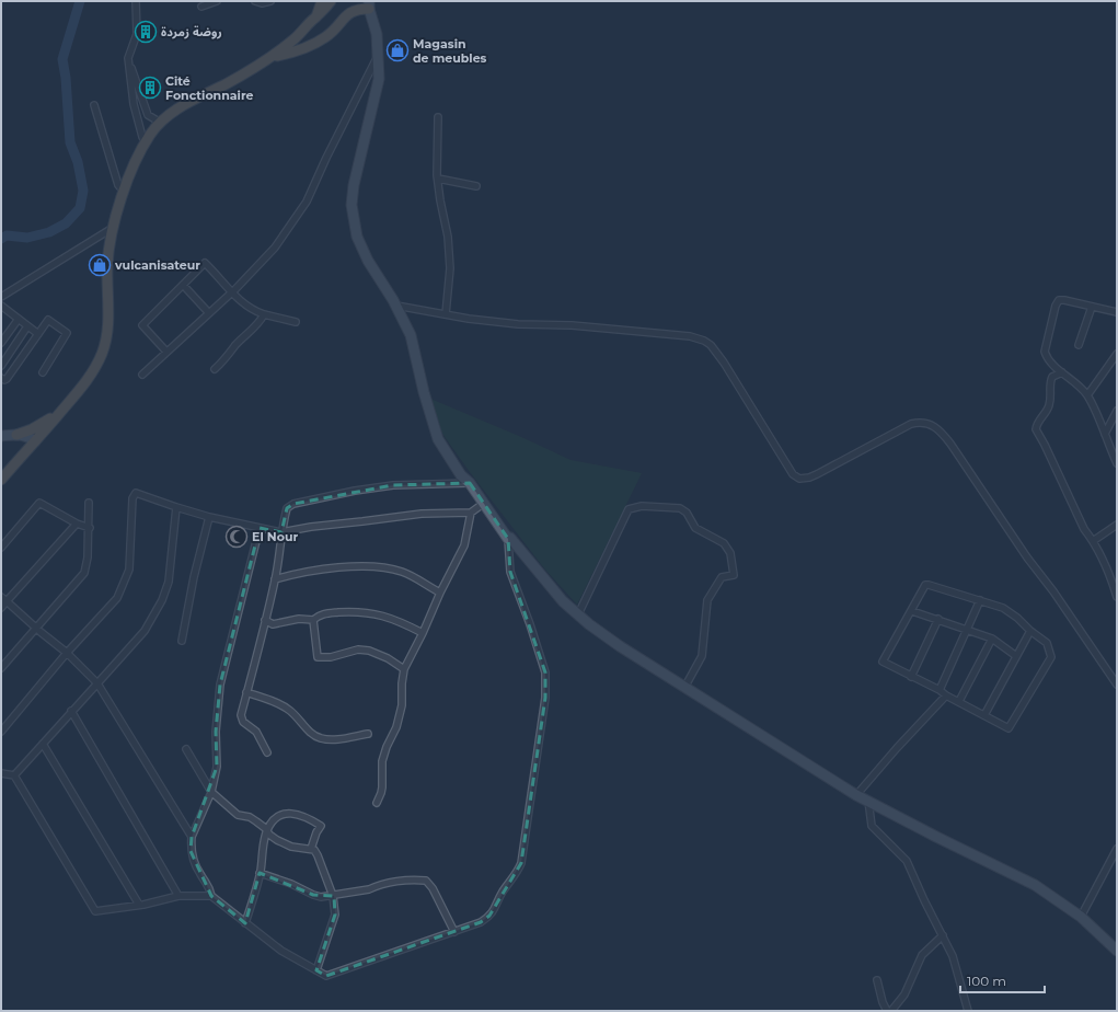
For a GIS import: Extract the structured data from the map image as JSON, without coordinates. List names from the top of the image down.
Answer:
{
  "places": {
    "building": ["روضة زمردة", "Cité Fonctionnaire"],
    "shop": ["Magasin de meubles", "vulcanisateur"],
    "mosque": ["El Nour"]
  },
  "scale_bar": "100 m"
}
